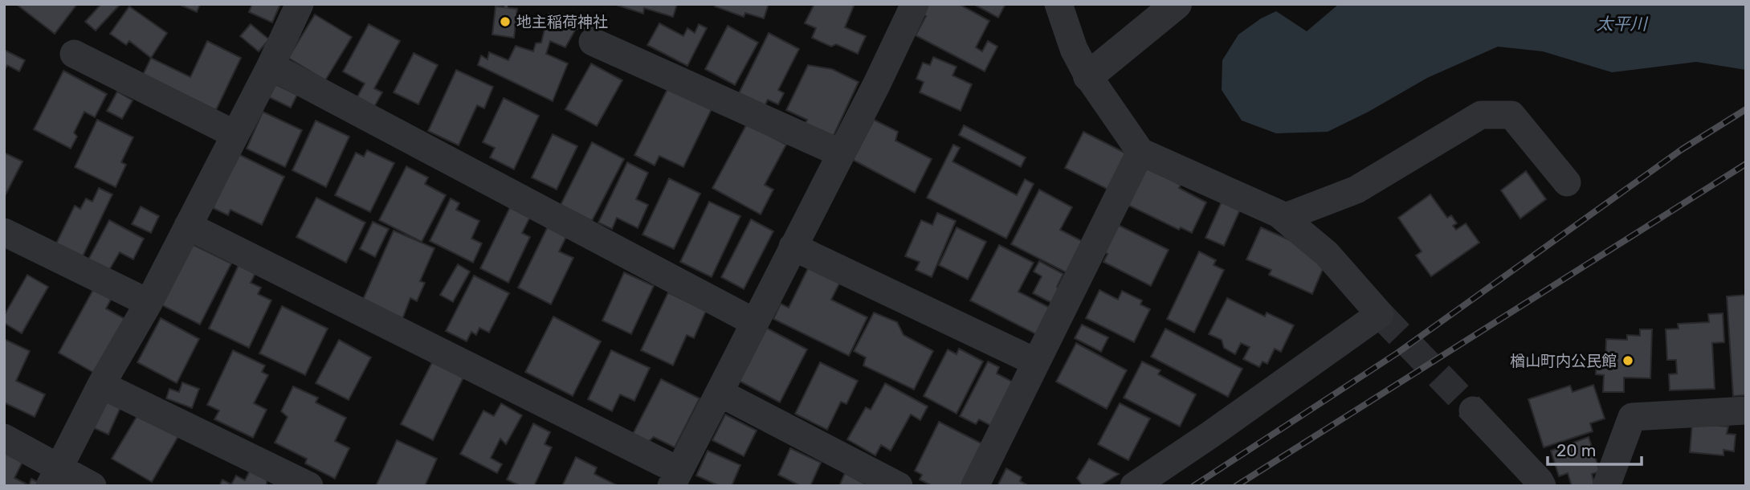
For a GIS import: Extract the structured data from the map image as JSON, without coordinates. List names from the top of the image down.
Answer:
{
  "water": ["太平川"],
  "places": ["地主稲荷神社", "楢山町内公民館"],
  "scale_bar": "20 m"
}
